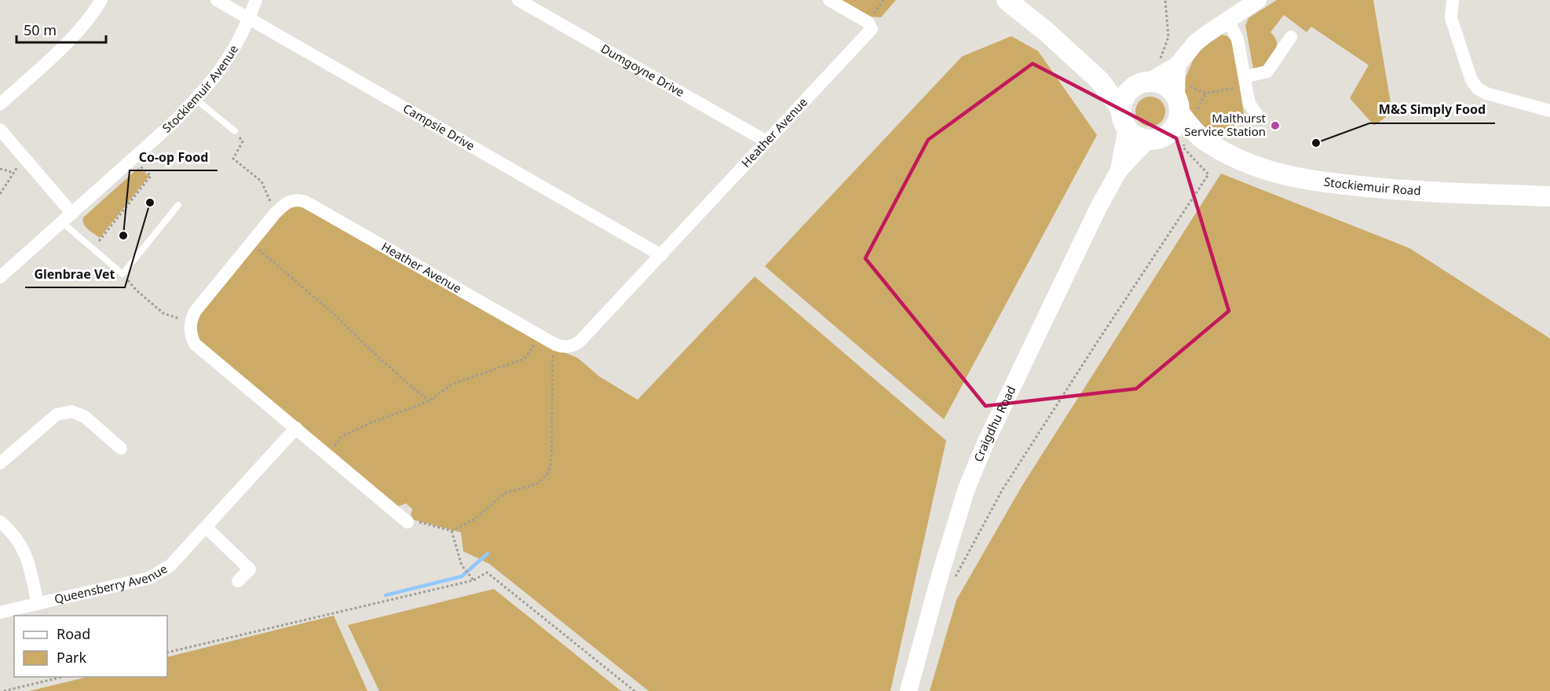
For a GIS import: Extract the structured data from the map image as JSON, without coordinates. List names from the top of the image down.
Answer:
{
  "streets": {
    "main road": ["Stockiemuir Road", "Craigdhu Road"],
    "street": [
      "Dumgoyne Drive",
      "Stockiemuir Avenue",
      "Campsie Drive",
      "Heather Avenue",
      "Queensberry Avenue"
    ]
  },
  "crossings": [
    ["Dumgoyne Drive", "Heather Avenue"],
    ["Stockiemuir Avenue", "Campsie Drive"],
    ["Campsie Drive", "Heather Avenue"]
  ],
  "places": [
    "Malthurst Service Station",
    "M&S Simply Food",
    "Glenbrae Vet",
    "Co-op Food"
  ],
  "legend": ["Road", "Park"],
  "scale_bar": "50 m"
}
